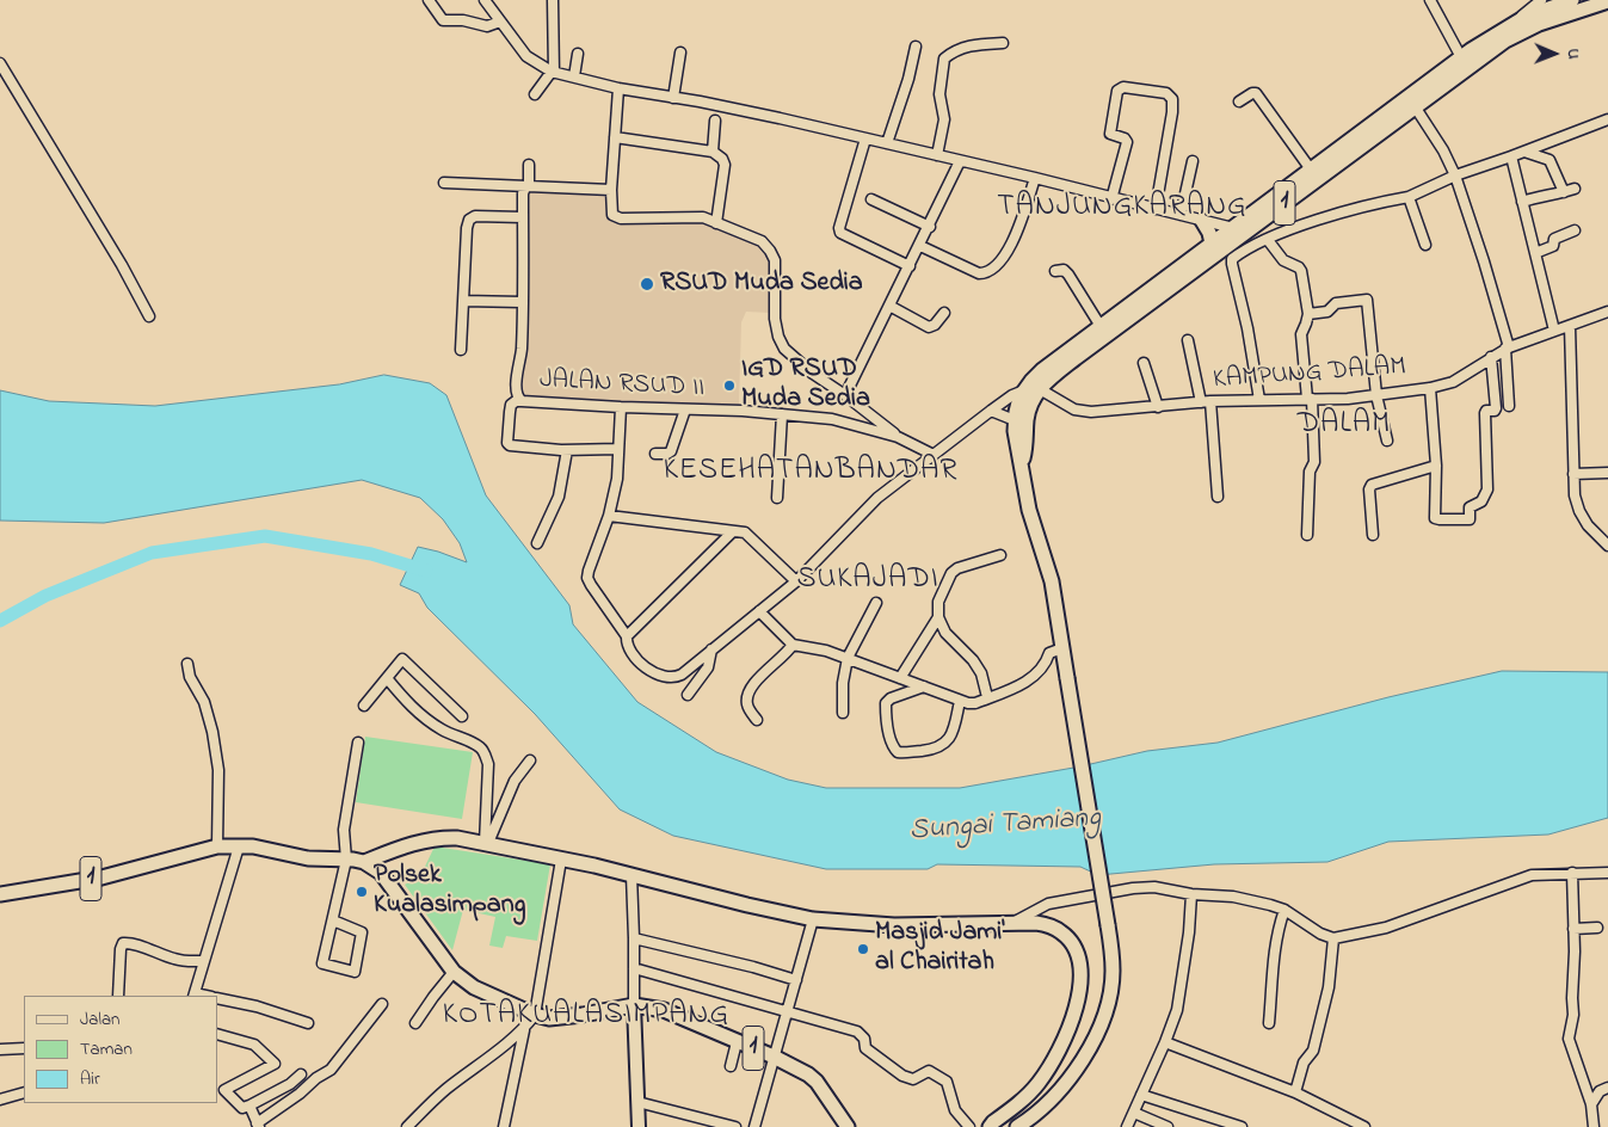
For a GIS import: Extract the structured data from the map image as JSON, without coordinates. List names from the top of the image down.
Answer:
{
  "streets": {
    "highway": ["1"],
    "street": ["KAMPUNG DALAM", "JALAN RSUD II"]
  },
  "crossings": [
    ["1", "KAMPUNG DALAM"]
  ],
  "districts": [
    "TANJUNGKARANG",
    "DALAM",
    "KESEHATANBANDAR",
    "SUKAJADI",
    "KOTAKUALASIMPANG"
  ],
  "water": ["Sungai Tamiang"],
  "places": [
    "RSUD Muda Sedia",
    "IGD RSUD Muda Sedia",
    "Polsek Kualasimpang",
    "Masjid Jami' al Chairitah"
  ],
  "legend": ["Jalan", "Taman", "Air"],
  "north": "right"
}
